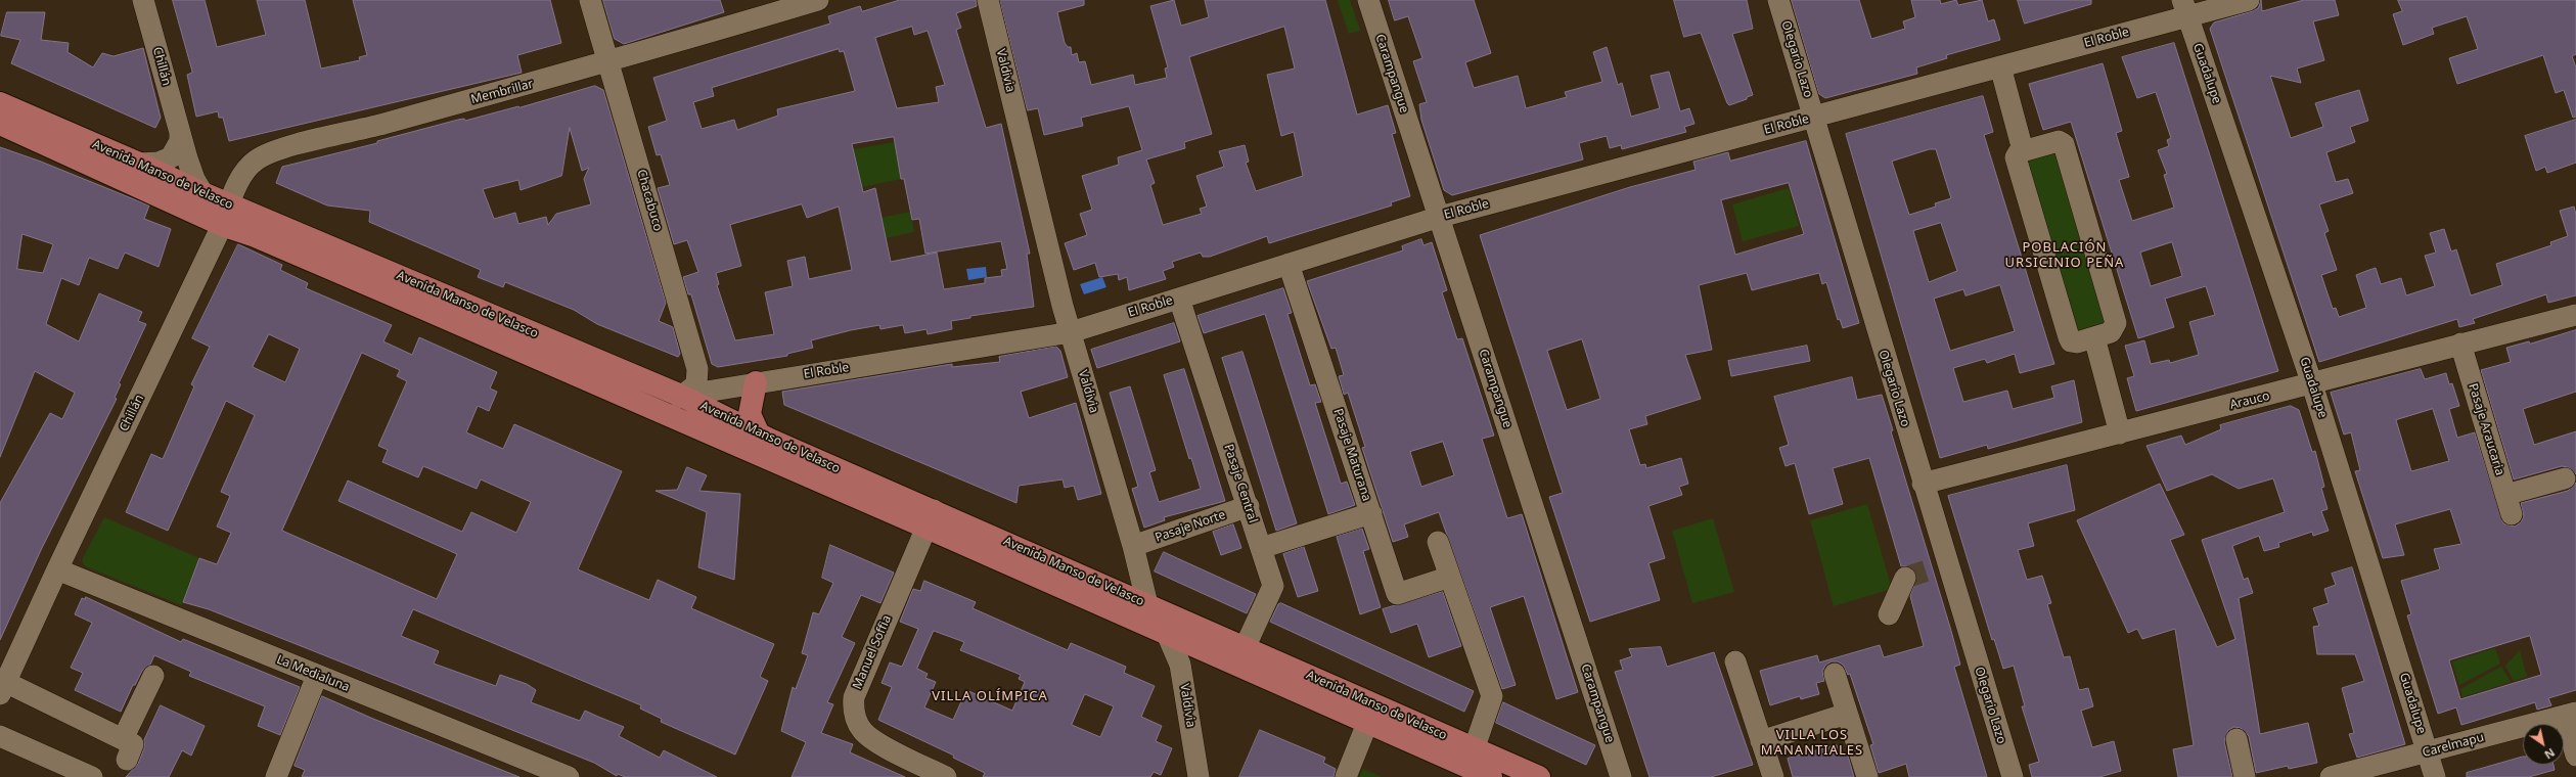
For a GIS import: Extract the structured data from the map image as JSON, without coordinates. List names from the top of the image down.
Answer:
{
  "streets": {
    "main road": ["Avenida Manso de Velasco"],
    "street": [
      "El Roble",
      "Olegario Lazo",
      "Chillán",
      "Valdivia",
      "Carampangue",
      "Guadalupe",
      "Membrillar",
      "Chacabuco",
      "Arauco",
      "Pasaje Araucaria",
      "Pasaje Maturana",
      "Pasaje Central",
      "Pasaje Norte",
      "Manuel Soffia",
      "La Medialuna",
      "Carelmapu"
    ]
  },
  "crossings": [
    ["El Roble", "Olegario Lazo"],
    ["El Roble", "Valdivia"],
    ["El Roble", "Carampangue"],
    ["El Roble", "Guadalupe"],
    ["El Roble", "Avenida Manso de Velasco"],
    ["El Roble", "Chacabuco"],
    ["El Roble", "Pasaje Maturana"],
    ["El Roble", "Pasaje Central"],
    ["Olegario Lazo", "Arauco"],
    ["Chillán", "Membrillar"],
    ["Chillán", "Avenida Manso de Velasco"],
    ["Chillán", "La Medialuna"],
    ["Valdivia", "Avenida Manso de Velasco"],
    ["Valdivia", "Pasaje Norte"],
    ["Guadalupe", "Arauco"],
    ["Guadalupe", "Carelmapu"],
    ["Membrillar", "Avenida Manso de Velasco"],
    ["Membrillar", "Chacabuco"],
    ["Avenida Manso de Velasco", "Chacabuco"],
    ["Avenida Manso de Velasco", "Pasaje Central"],
    ["Avenida Manso de Velasco", "Manuel Soffia"],
    ["Arauco", "Pasaje Araucaria"],
    ["Pasaje Central", "Pasaje Norte"]
  ],
  "districts": ["POBLACIÓN URSICINIO PEÑA", "VILLA OLÍMPICA", "VILLA LOS MANANTIALES"],
  "north": "bottom right"
}
